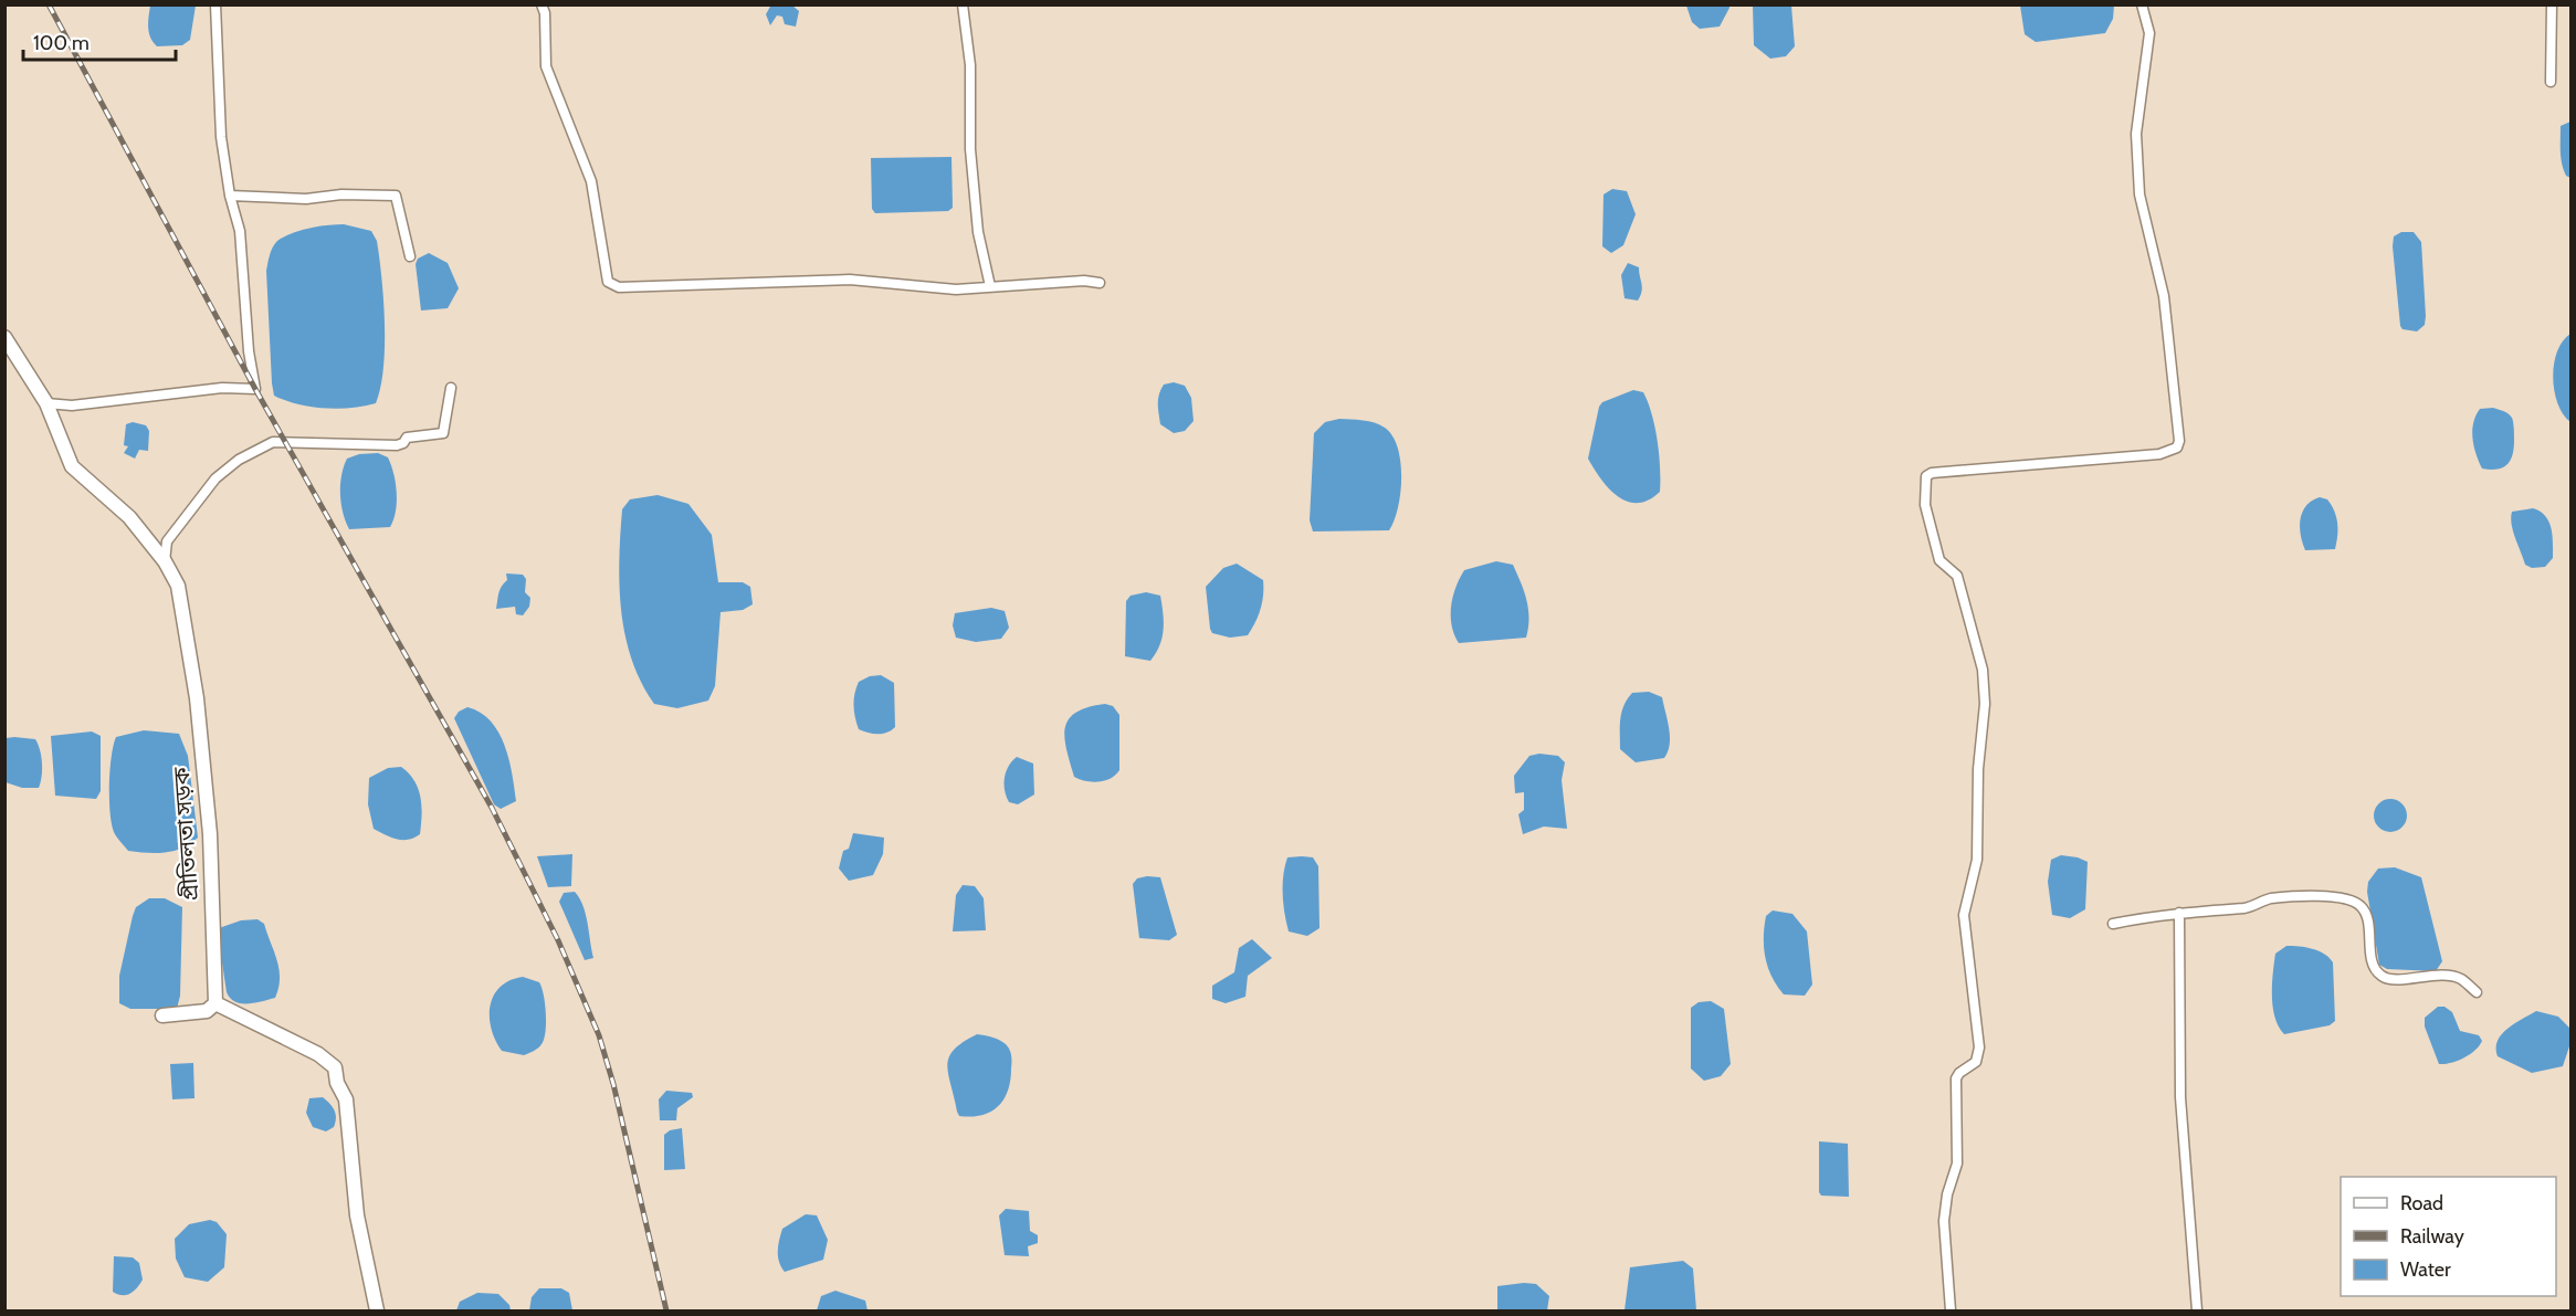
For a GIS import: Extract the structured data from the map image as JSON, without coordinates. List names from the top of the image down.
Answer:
{
  "streets": {
    "main road": ["প্রীতিলতা সড়ক"]
  },
  "legend": ["Road", "Railway", "Water"],
  "scale_bar": "100 m"
}
